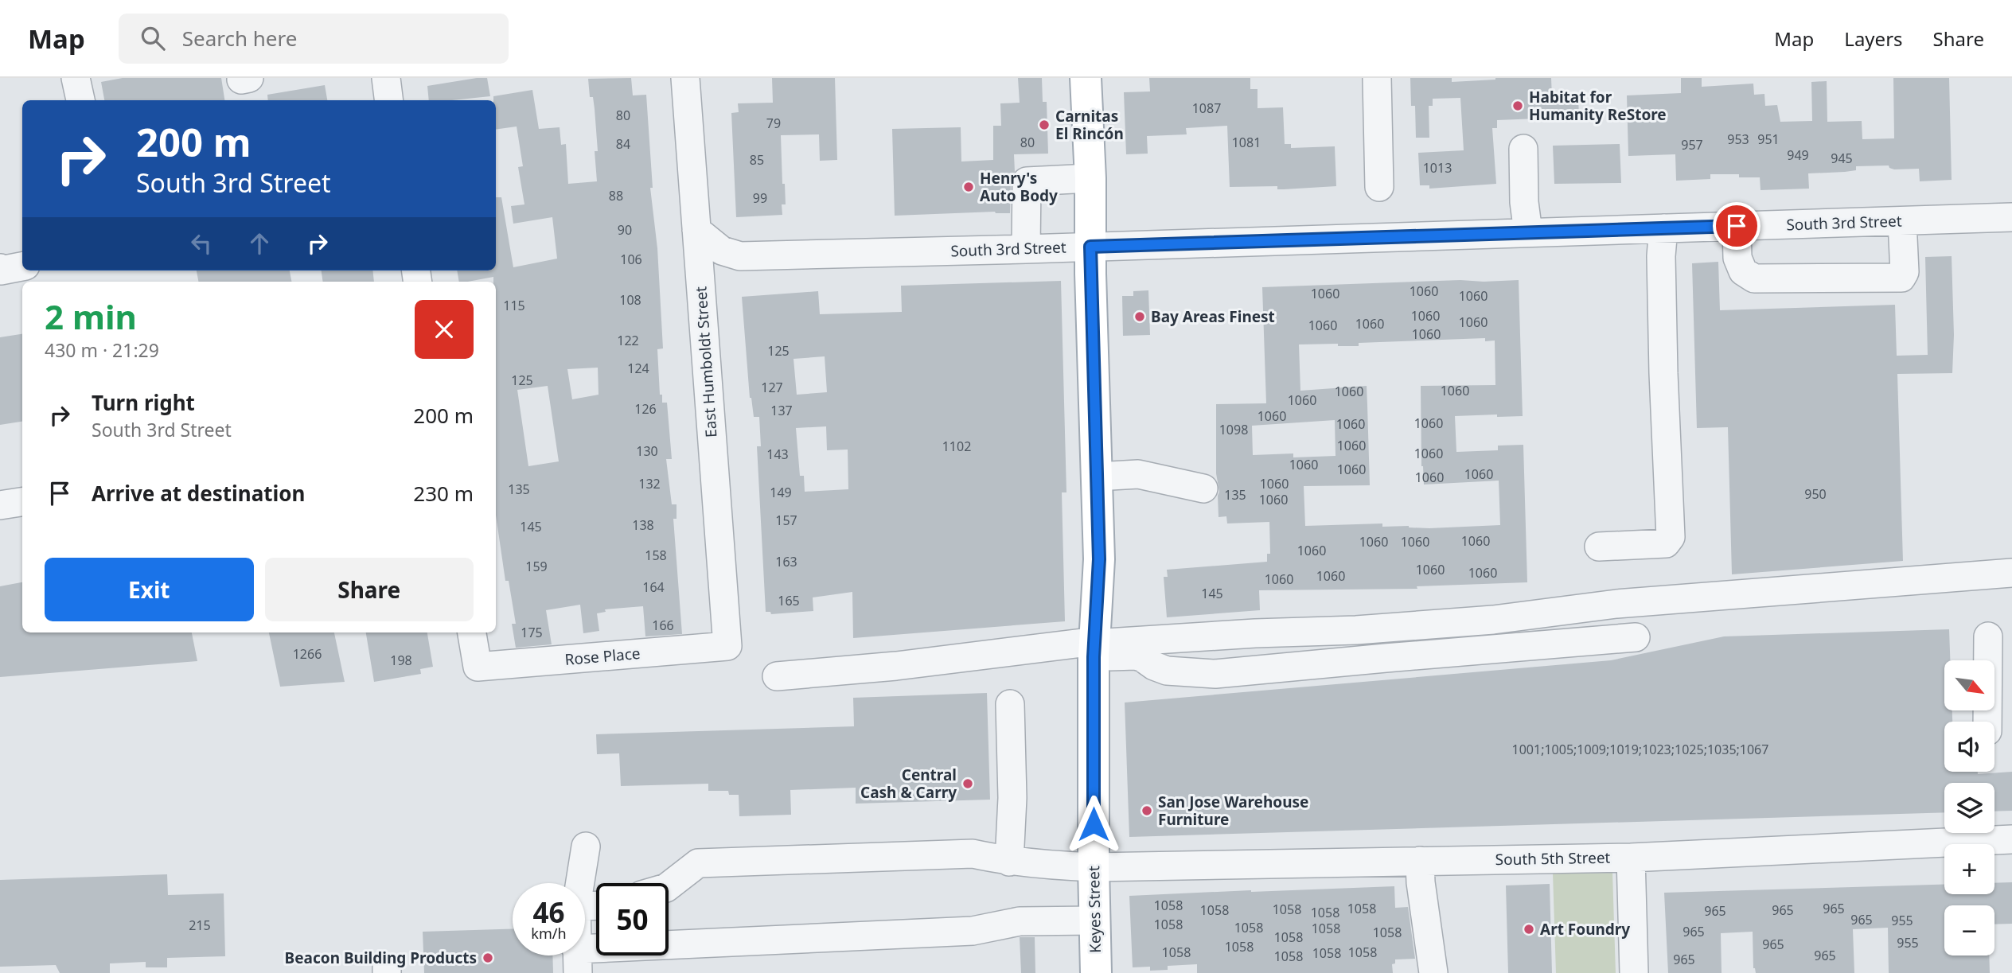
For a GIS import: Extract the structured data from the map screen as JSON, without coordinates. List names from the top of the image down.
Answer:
{
  "streets": {
    "main road": ["Keyes Street"],
    "street": [
      "South 3rd Street",
      "East Humboldt Street",
      "Rose Place",
      "South 5th Street"
    ]
  },
  "crossings": [
    ["South 3rd Street", "Keyes Street"],
    ["East Humboldt Street", "Rose Place"],
    ["South 5th Street", "Keyes Street"]
  ],
  "places": [
    "Habitat for Humanity ReStore",
    "Carnitas El Rincón",
    "Henry's Auto Body",
    "Bay Areas Finest",
    "Central Cash & Carry",
    "San Jose Warehouse Furniture",
    "Art Foundry",
    "Beacon Building Products"
  ],
  "house_numbers": [
    "1087",
    "80",
    "79",
    "953",
    "951",
    "80",
    "1081",
    "84",
    "957",
    "949",
    "945",
    "85",
    "1013",
    "88",
    "99",
    "90",
    "106",
    "1060",
    "1060",
    "1060",
    "108",
    "115",
    "1060",
    "1060",
    "1060",
    "1060",
    "1060",
    "122",
    "125",
    "124",
    "125",
    "127",
    "1060",
    "1060",
    "1060",
    "126",
    "137",
    "1060",
    "1060",
    "1060",
    "1098",
    "1060",
    "1102",
    "130",
    "1060",
    "143",
    "1060",
    "1060",
    "1060",
    "1060",
    "132",
    "1060",
    "135",
    "149",
    "950",
    "135",
    "1060",
    "157",
    "138",
    "145",
    "1060",
    "1060",
    "1060",
    "1060",
    "158",
    "163",
    "159",
    "1060",
    "1060",
    "1060",
    "1060",
    "164",
    "145",
    "165",
    "166",
    "175",
    "1266",
    "198",
    "1001;1005;1009;1019;1023;1025;1035;1067",
    "1058",
    "1058",
    "965",
    "1058",
    "1058",
    "965",
    "965",
    "1058",
    "965",
    "955",
    "1058",
    "215",
    "1058",
    "1058",
    "965",
    "1058",
    "1058",
    "955",
    "965",
    "1058",
    "1058",
    "1058",
    "1058",
    "965",
    "1058",
    "965"
  ],
  "north": "bottom right",
  "page": {
    "header": "Map",
    "search": "Search here",
    "nav": ["Map", "Layers", "Share"],
    "turn": ["200 m", "South 3rd Street"],
    "heading": ["2 min", "430 m · 21:29"],
    "list": [
      {
        "name": "Turn right",
        "note": "South 3rd Street",
        "value": "200 m"
      },
      {
        "name": "Arrive at destination",
        "value": "230 m"
      }
    ],
    "buttons": ["Exit", "Share"],
    "map_buttons": ["+", "−"],
    "speed": "46 km/h",
    "limit": "50"
  }
}
